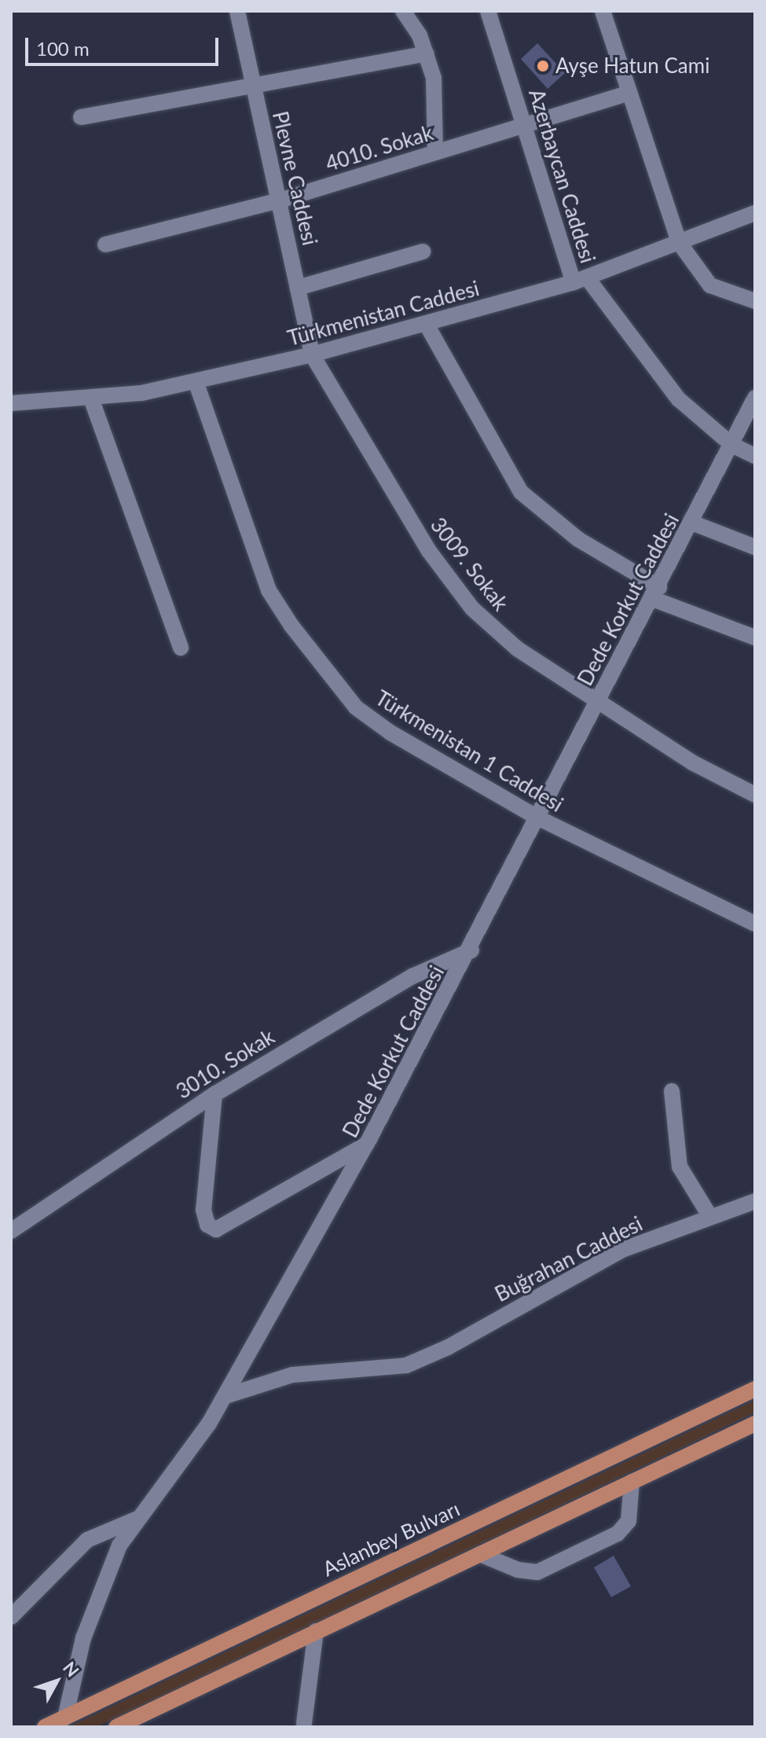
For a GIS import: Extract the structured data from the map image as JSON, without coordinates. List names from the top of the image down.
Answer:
{
  "streets": {
    "main road": ["Aslanbey Bulvarı"],
    "street": [
      "4010. Sokak",
      "Azerbaycan Caddesi",
      "Plevne Caddesi",
      "Türkmenistan Caddesi",
      "3009. Sokak",
      "Dede Korkut Caddesi",
      "Türkmenistan 1 Caddesi",
      "3010. Sokak",
      "Buğrahan Caddesi"
    ]
  },
  "crossings": [
    ["4010. Sokak", "Azerbaycan Caddesi"],
    ["4010. Sokak", "Plevne Caddesi"],
    ["Azerbaycan Caddesi", "Türkmenistan Caddesi"],
    ["Azerbaycan Caddesi", "Dede Korkut Caddesi"],
    ["Plevne Caddesi", "Türkmenistan Caddesi"],
    ["Plevne Caddesi", "3009. Sokak"],
    ["Türkmenistan Caddesi", "3009. Sokak"],
    ["Türkmenistan Caddesi", "Türkmenistan 1 Caddesi"],
    ["3009. Sokak", "Dede Korkut Caddesi"],
    ["Dede Korkut Caddesi", "Türkmenistan 1 Caddesi"],
    ["Dede Korkut Caddesi", "3010. Sokak"],
    ["Dede Korkut Caddesi", "Buğrahan Caddesi"],
    ["Dede Korkut Caddesi", "Aslanbey Bulvarı"]
  ],
  "places": ["Ayşe Hatun Cami"],
  "scale_bar": "100 m",
  "north": "top right"
}
